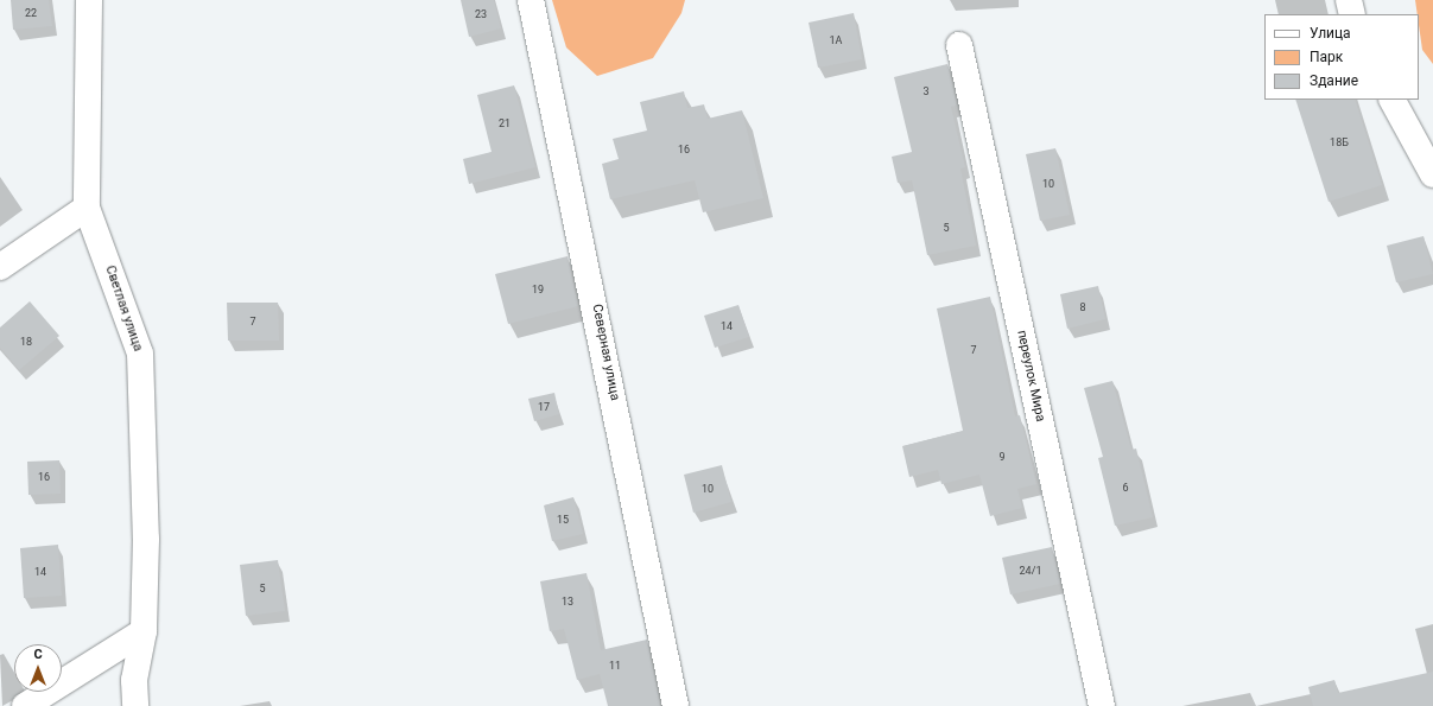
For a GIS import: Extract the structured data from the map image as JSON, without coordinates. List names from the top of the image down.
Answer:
{
  "streets": {
    "street": ["Светлая улица", "Северная улица", "переулок Мира"]
  },
  "house_numbers": [
    "22",
    "23",
    "1А",
    "3",
    "21",
    "18Б",
    "16",
    "10",
    "5",
    "19",
    "8",
    "7",
    "14",
    "18",
    "7",
    "17",
    "9",
    "16",
    "6",
    "10",
    "15",
    "24/1",
    "14",
    "5",
    "13",
    "11"
  ],
  "legend": ["Улица", "Парк", "Здание"],
  "north": "top"
}
